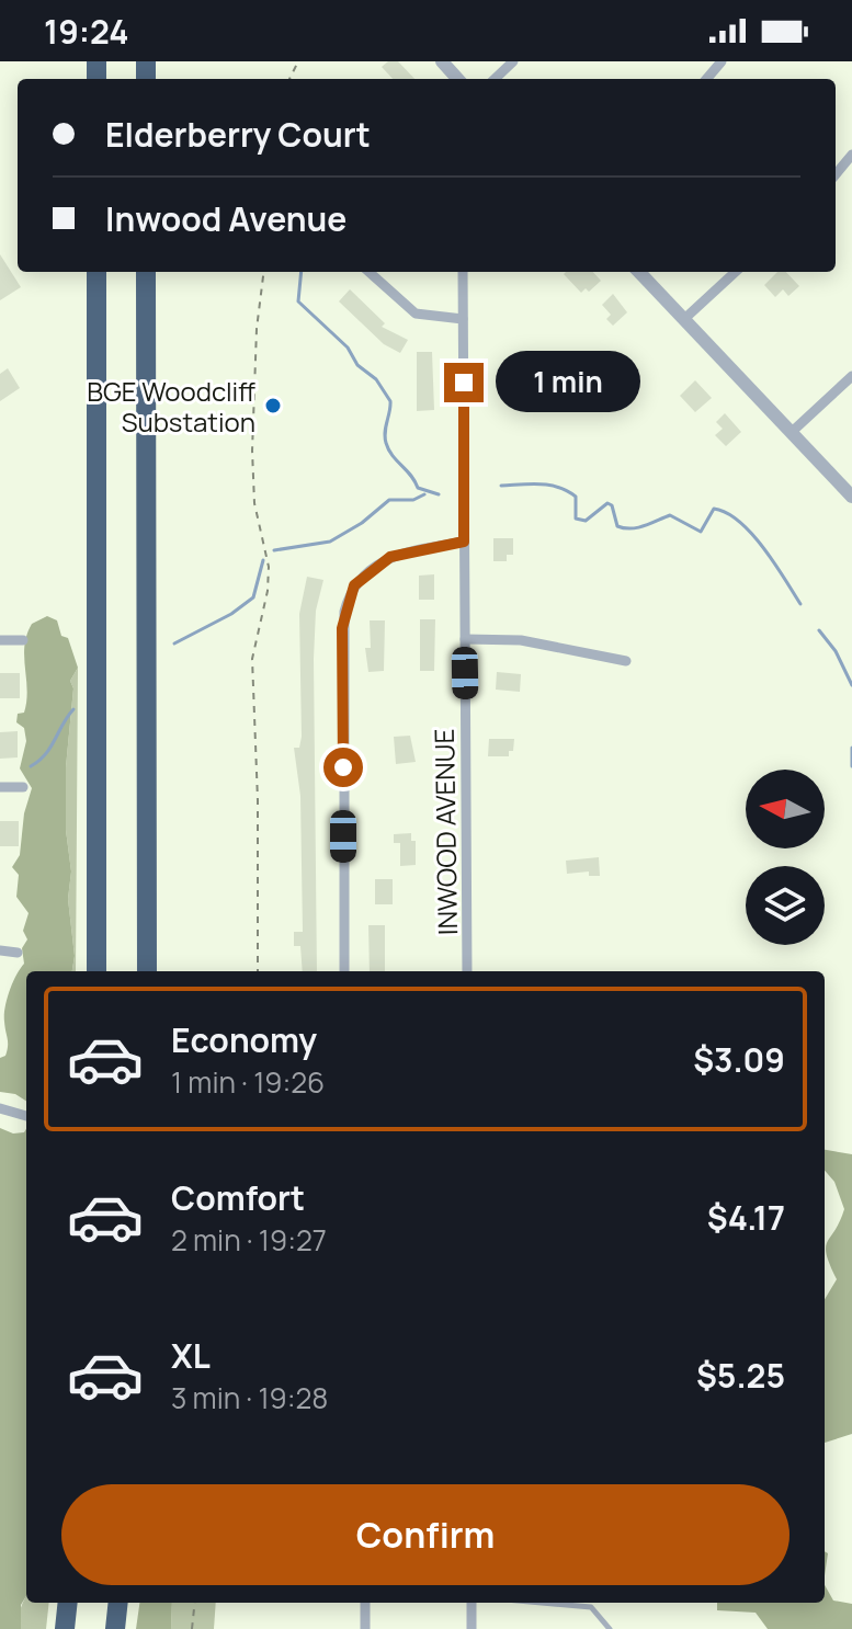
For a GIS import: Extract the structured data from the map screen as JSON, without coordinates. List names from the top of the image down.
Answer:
{
  "streets": {
    "street": ["INWOOD AVENUE"]
  },
  "places": ["BGE Woodcliff Substation"],
  "north": "left",
  "page": {
    "status": "19:24",
    "banner": ["Elderberry Court", "Inwood Avenue"],
    "bubble": "1 min",
    "list": [
      {
        "name": "Economy",
        "note": "1 min · 19:26",
        "value": "$3.09"
      },
      {
        "name": "Comfort",
        "note": "2 min · 19:27",
        "value": "$4.17"
      },
      {
        "name": "XL",
        "note": "3 min · 19:28",
        "value": "$5.25"
      }
    ],
    "buttons": "Confirm"
  }
}
